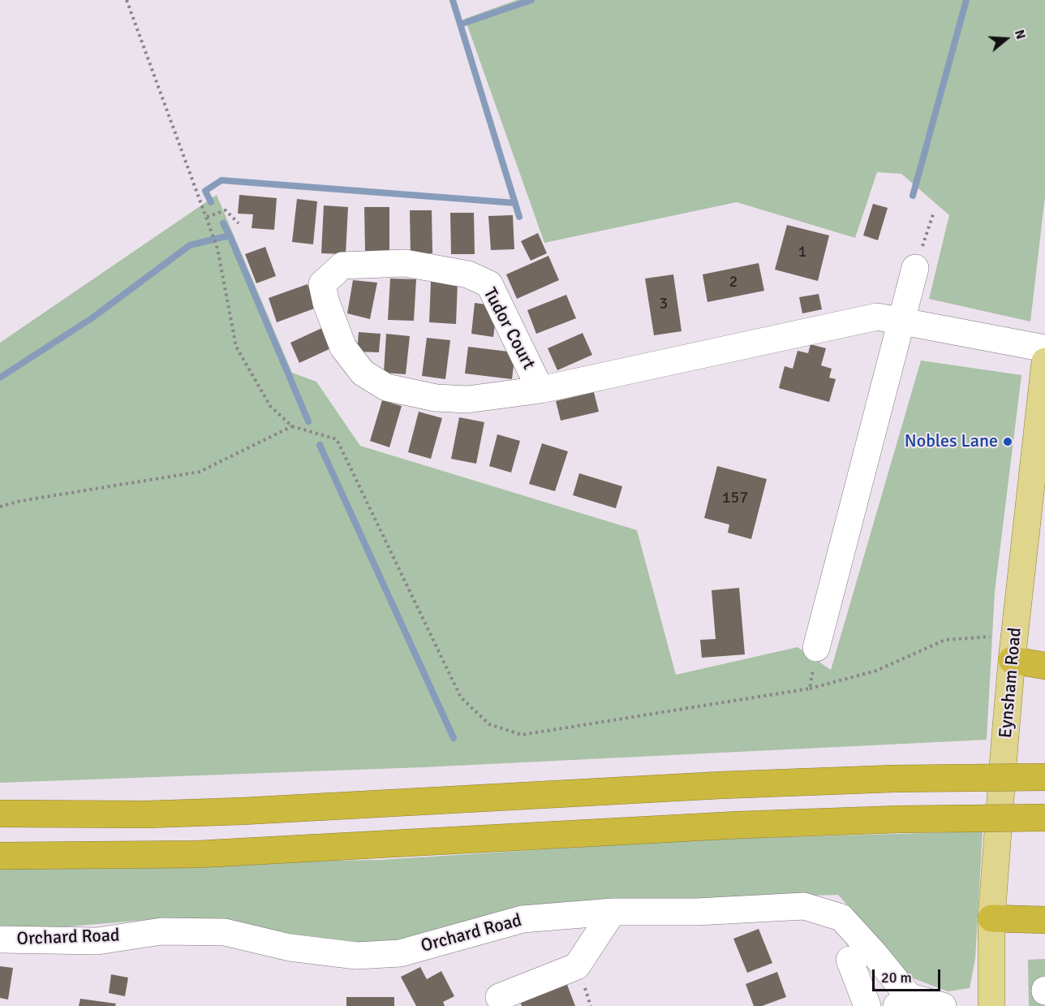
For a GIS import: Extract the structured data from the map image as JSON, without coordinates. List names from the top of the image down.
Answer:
{
  "streets": {
    "main road": ["Eynsham Road"],
    "street": ["Tudor Court", "Orchard Road"]
  },
  "places": ["Nobles Lane"],
  "house_numbers": [
    "1",
    "2",
    "3",
    "157"
  ],
  "scale_bar": "20 m",
  "north": "right"
}
